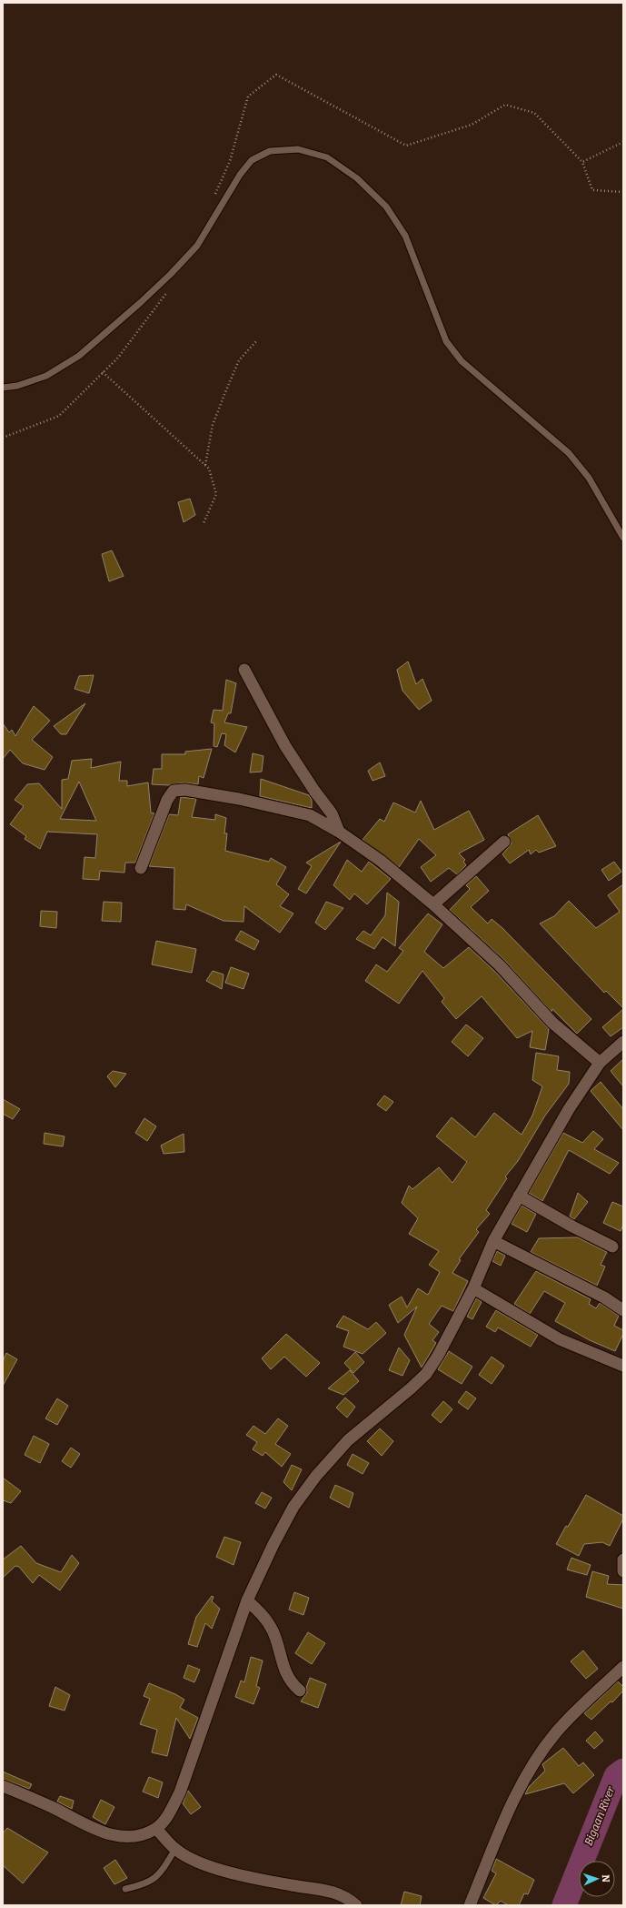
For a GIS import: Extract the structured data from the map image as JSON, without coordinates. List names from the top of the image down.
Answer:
{
  "water": ["Bigaan River"],
  "north": "right"
}
